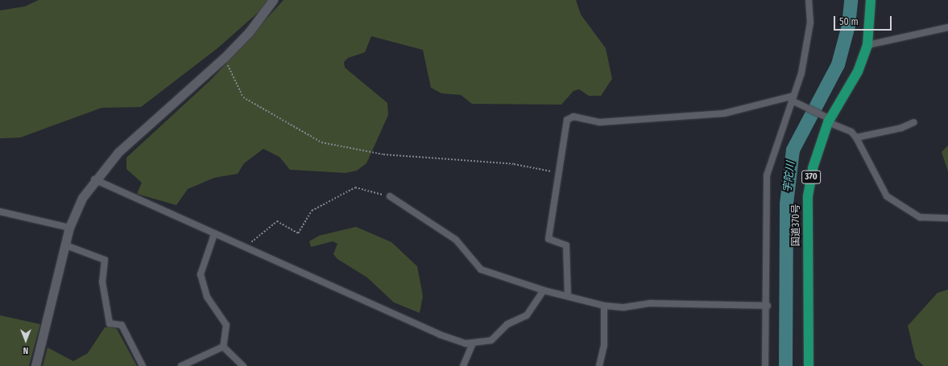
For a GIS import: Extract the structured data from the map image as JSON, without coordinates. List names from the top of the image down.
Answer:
{
  "streets": {
    "highway": ["370", "国道370号"]
  },
  "water": ["宇陀川"],
  "scale_bar": "50 m",
  "north": "bottom"
}
